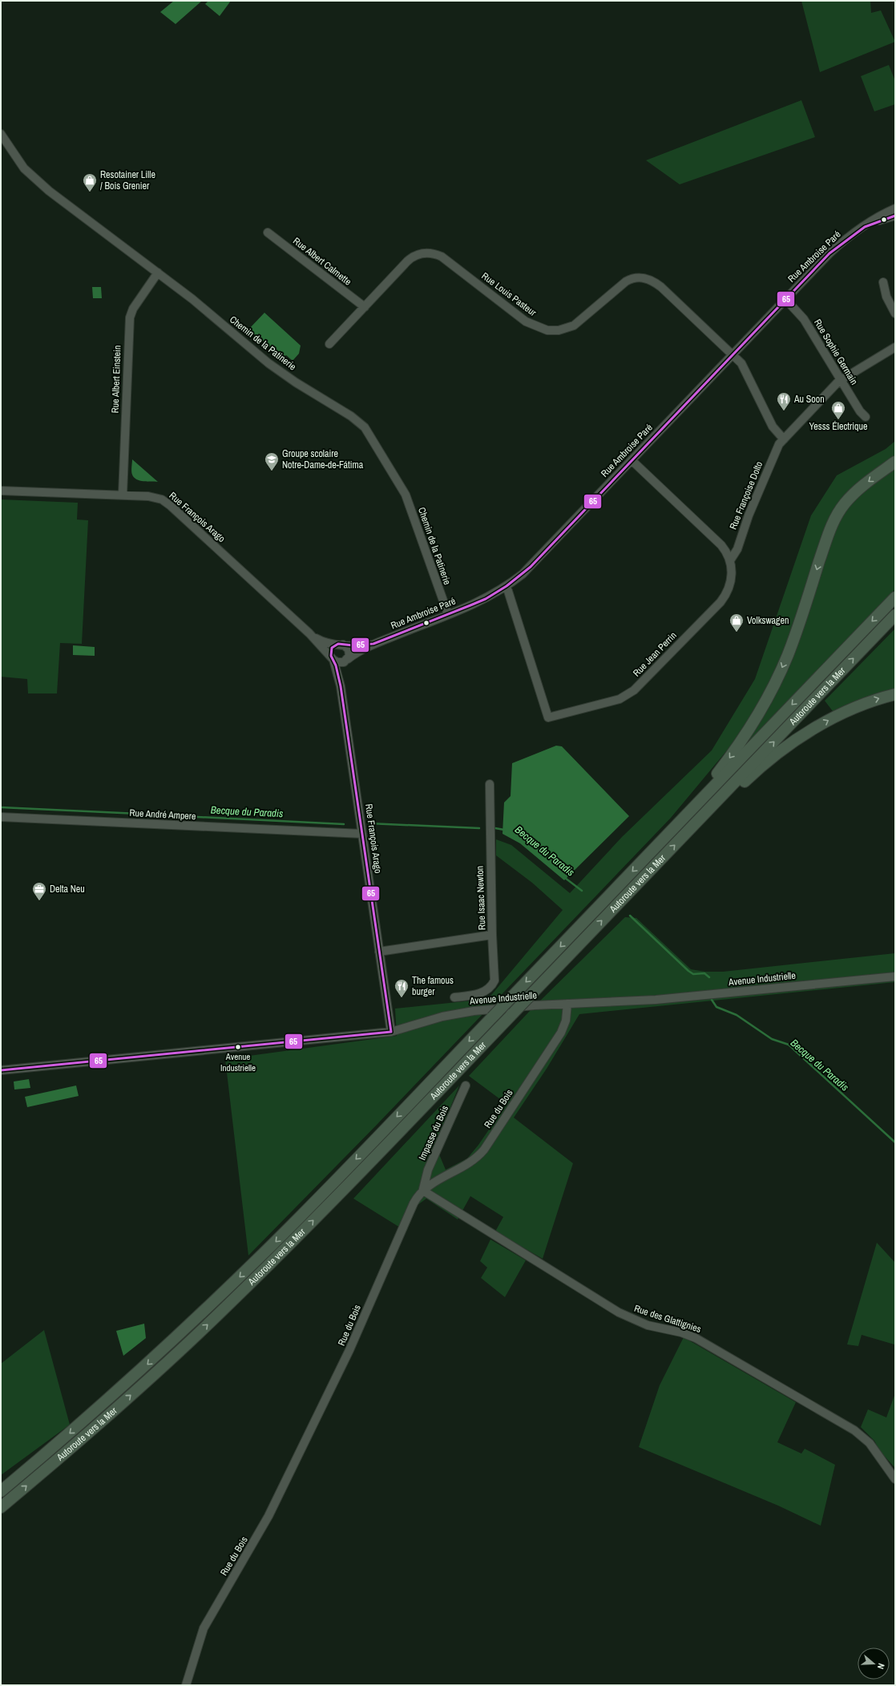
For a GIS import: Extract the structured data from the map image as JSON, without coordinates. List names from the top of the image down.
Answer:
{
  "streets": {
    "highway": ["Autoroute vers la Mer"],
    "street": [
      "Rue Ambroise Paré",
      "Rue Albert Calmette",
      "Rue Louis Pasteur",
      "Chemin de la Patinerie",
      "Rue Sophie Germain",
      "Rue Albert Einstein",
      "Rue Françoise Dolto",
      "Rue François Arago",
      "Rue Jean Perrin",
      "Rue André Ampere",
      "Rue Isaac Newton",
      "Avenue Industrielle",
      "Rue du Bois",
      "Impasse du Bois",
      "Rue des Glattignies"
    ]
  },
  "crossings": [
    ["Rue Ambroise Paré", "Rue Louis Pasteur"],
    ["Rue Ambroise Paré", "Chemin de la Patinerie"],
    ["Rue Ambroise Paré", "Rue Sophie Germain"],
    ["Rue Ambroise Paré", "Rue François Arago"],
    ["Rue Ambroise Paré", "Rue Jean Perrin"],
    ["Rue Albert Calmette", "Rue Louis Pasteur"],
    ["Rue Louis Pasteur", "Rue Françoise Dolto"],
    ["Chemin de la Patinerie", "Rue Albert Einstein"],
    ["Rue Sophie Germain", "Rue Françoise Dolto"],
    ["Rue Albert Einstein", "Rue François Arago"],
    ["Rue Françoise Dolto", "Rue Jean Perrin"],
    ["Rue François Arago", "Rue André Ampere"],
    ["Rue François Arago", "Rue Isaac Newton"],
    ["Rue François Arago", "Avenue Industrielle"],
    ["Avenue Industrielle", "Rue du Bois"],
    ["Rue du Bois", "Impasse du Bois"],
    ["Rue du Bois", "Rue des Glattignies"],
    ["Impasse du Bois", "Rue des Glattignies"]
  ],
  "water": ["Becque du Paradis"],
  "places": {
    "shop": ["Resotainer Lille / Bois Grenier", "Yesss Électrique", "Volkswagen"],
    "restaurant": ["Au Soon", "The famous burger"],
    "school or university": ["Groupe scolaire Notre-Dame-de-Fátima"],
    "office": ["Delta Neu"],
    "other": ["Avenue Industrielle"]
  },
  "lines": ["transit line 65"],
  "north": "right"
}
